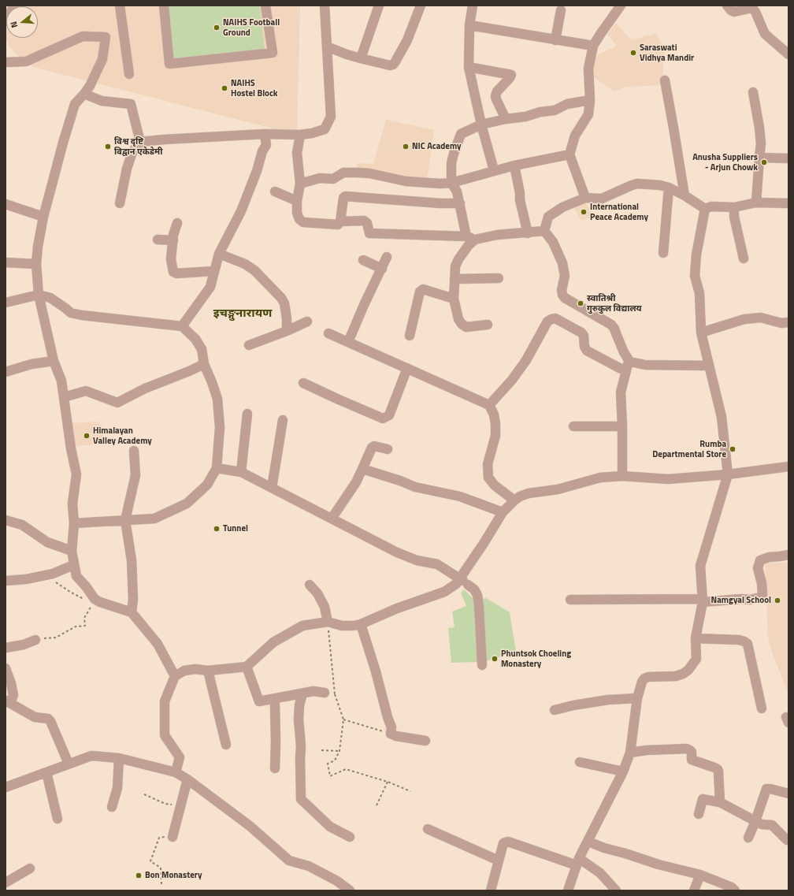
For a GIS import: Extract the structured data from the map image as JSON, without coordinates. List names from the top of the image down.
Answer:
{
  "districts": ["इचङ्गुनारायण"],
  "places": [
    "NAIHS Football Ground",
    "Saraswati Vidhya Mandir",
    "NAIHS Hostel Block",
    "विश्व दृष्टि विद्वान एकेडेमी",
    "NIC Academy",
    "Anusha Suppliers - Arjun Chowk",
    "International Peace Academy",
    "स्वातिश्री गुरुकुल विद्यालय",
    "Himalayan Valley Academy",
    "Rumba Departmental Store",
    "Tunnel",
    "Namgyal School",
    "Phuntsok Choeling Monastery",
    "Bon Monastery"
  ],
  "north": "left"
}
